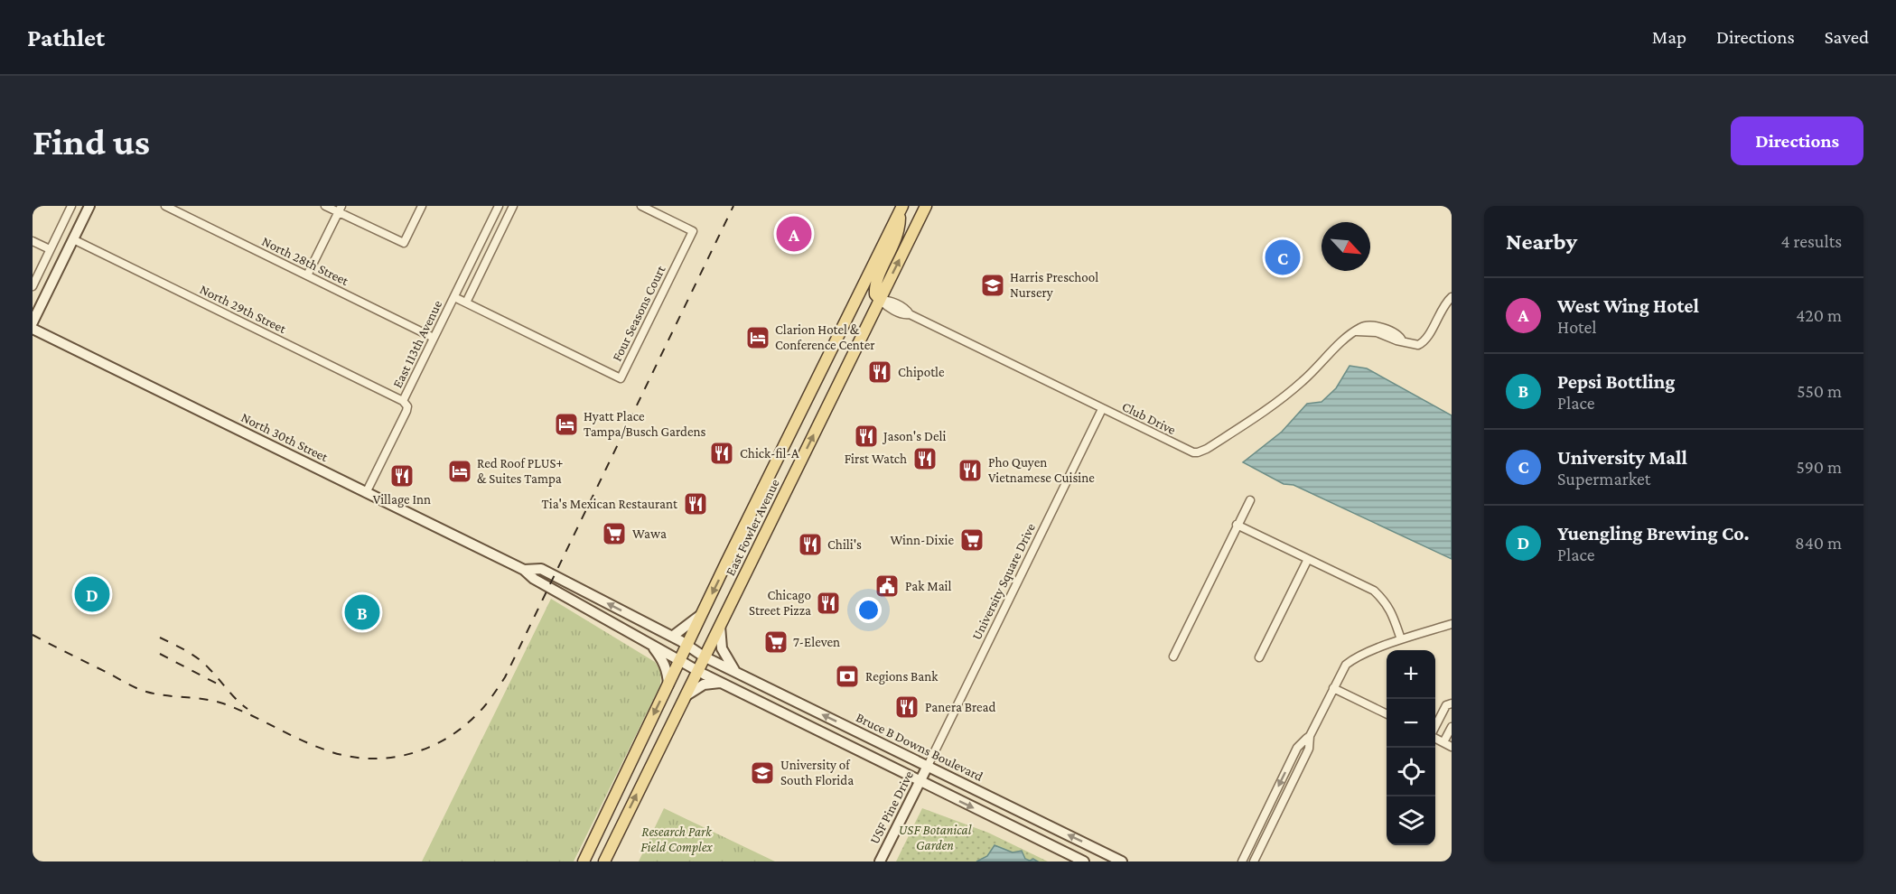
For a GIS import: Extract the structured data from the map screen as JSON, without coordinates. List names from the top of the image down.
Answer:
{
  "streets": {
    "main road": [
      "North 30th Street",
      "East Fowler Avenue",
      "Bruce B Downs Boulevard",
      "USF Pine Drive"
    ],
    "street": [
      "North 28th Street",
      "North 29th Street",
      "Four Seasons Court",
      "East 113th Avenue",
      "Club Drive",
      "University Square Drive"
    ]
  },
  "crossings": [
    ["North 28th Street", "East 113th Avenue"],
    ["North 29th Street", "East 113th Avenue"],
    ["Four Seasons Court", "East 113th Avenue"],
    ["East 113th Avenue", "North 30th Street"],
    ["Club Drive", "East Fowler Avenue"],
    ["Club Drive", "University Square Drive"],
    ["North 30th Street", "East Fowler Avenue"],
    ["North 30th Street", "Bruce B Downs Boulevard"],
    ["East Fowler Avenue", "Bruce B Downs Boulevard"],
    ["University Square Drive", "Bruce B Downs Boulevard"],
    ["University Square Drive", "USF Pine Drive"],
    ["Bruce B Downs Boulevard", "USF Pine Drive"]
  ],
  "parks": ["USF Botanical Garden", "Research Park Field Complex"],
  "places": {
    "school or university": ["Harris Preschool Nursery", "University of South Florida"],
    "hotel": ["Clarion Hotel & Conference Center", "Hyatt Place Tampa/Busch Gardens", "Red Roof PLUS+ & Suites Tampa"],
    "restaurant": [
      "Chipotle",
      "Jason's Deli",
      "Chick-fil-A",
      "First Watch",
      "Pho Quyen Vietnamese Cuisine",
      "Village Inn",
      "Tia's Mexican Restaurant",
      "Chili's",
      "Chicago Street Pizza",
      "Panera Bread"
    ],
    "supermarket": ["Wawa", "Winn-Dixie", "7-Eleven"],
    "public building": ["Pak Mail"],
    "bank": ["Regions Bank"]
  },
  "north": "bottom right",
  "page": {
    "header": "Pathlet",
    "nav": ["Map", "Directions", "Saved"],
    "buttons": "Directions",
    "title": "Find us",
    "heading": ["Nearby", "4 results"],
    "pins": [
      "A",
      "C",
      "D",
      "B"
    ],
    "list": [
      {
        "mark": "A",
        "name": "West Wing Hotel",
        "note": "Hotel",
        "value": "420 m"
      },
      {
        "mark": "B",
        "name": "Pepsi Bottling",
        "note": "Place",
        "value": "550 m"
      },
      {
        "mark": "C",
        "name": "University Mall",
        "note": "Supermarket",
        "value": "590 m"
      },
      {
        "mark": "D",
        "name": "Yuengling Brewing Co.",
        "note": "Place",
        "value": "840 m"
      }
    ],
    "map_buttons": ["+", "−"]
  }
}
